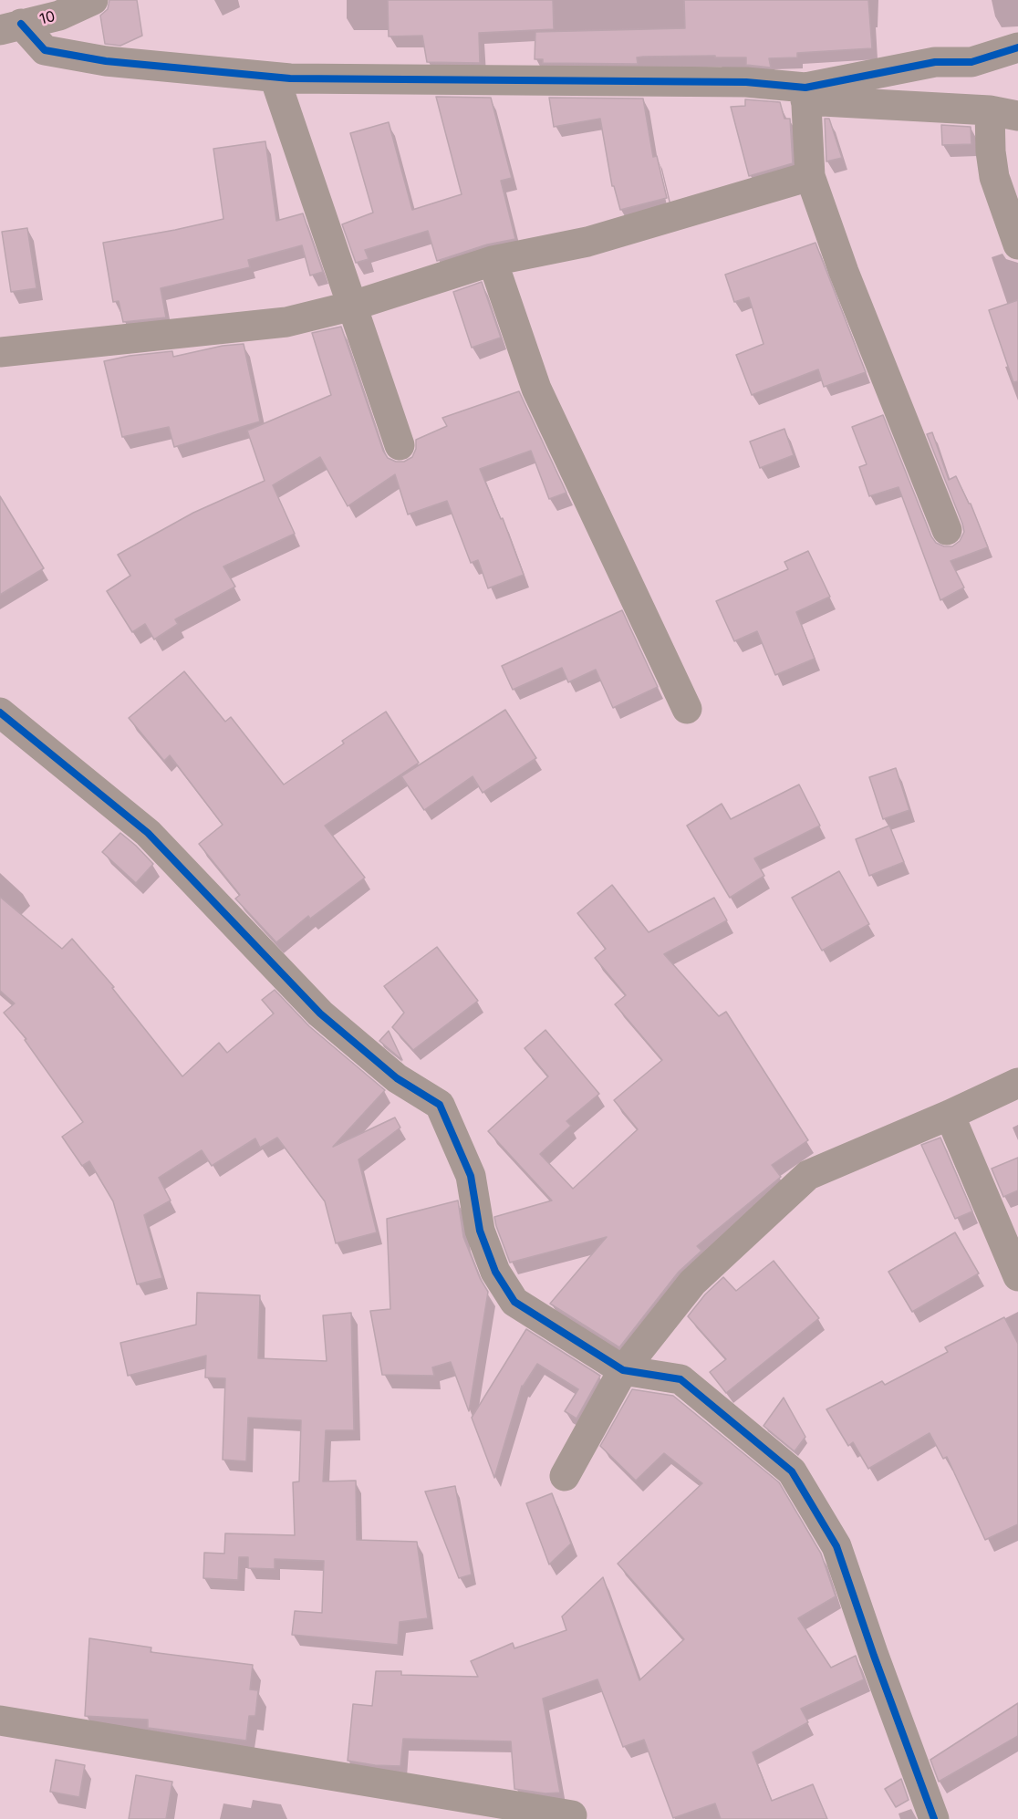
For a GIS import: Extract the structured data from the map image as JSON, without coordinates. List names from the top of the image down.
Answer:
{
  "streets": {
    "street": ["10"]
  }
}
